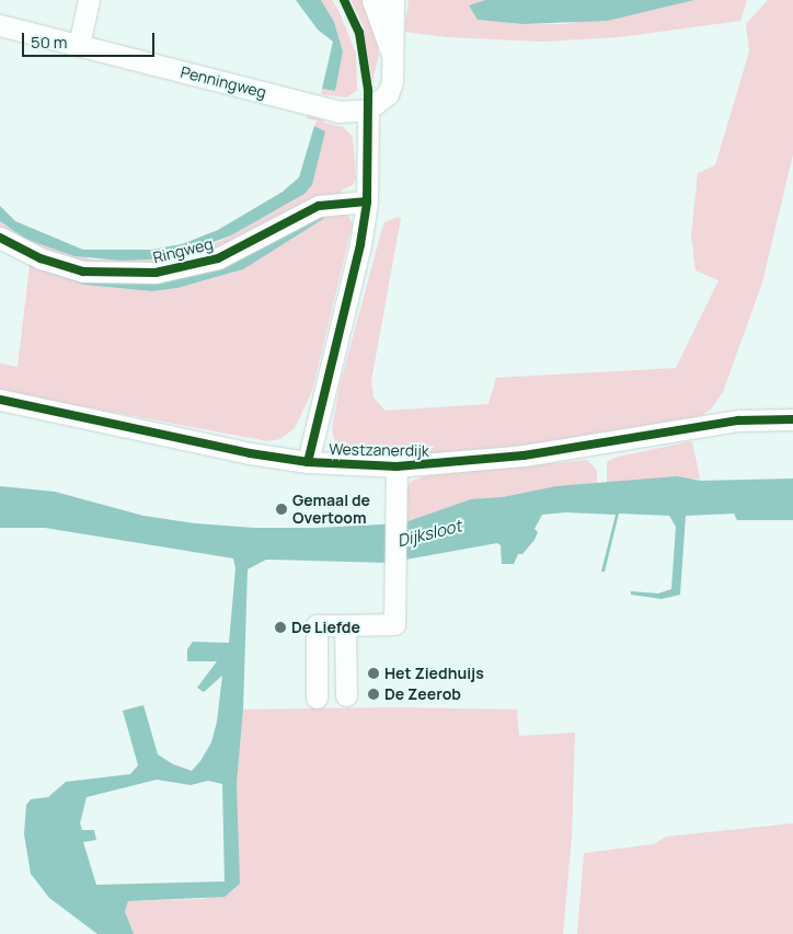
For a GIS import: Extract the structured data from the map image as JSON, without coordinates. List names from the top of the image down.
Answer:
{
  "streets": {
    "street": ["Penningweg", "Ringweg", "Westzanerdijk"]
  },
  "water": ["Dijksloot"],
  "places": [
    "Gemaal de Overtoom",
    "De Liefde",
    "Het Ziedhuijs",
    "De Zeerob"
  ],
  "scale_bar": "50 m"
}
